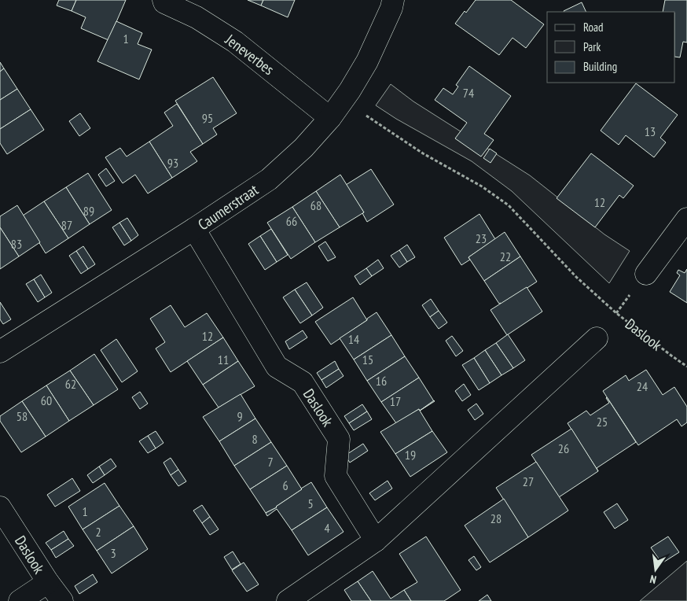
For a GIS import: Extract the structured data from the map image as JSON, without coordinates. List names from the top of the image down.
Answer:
{
  "streets": {
    "street": ["Jeneverbes", "Caumerstraat", "Daslook"]
  },
  "crossings": [
    ["Jeneverbes", "Caumerstraat"],
    ["Caumerstraat", "Daslook"]
  ],
  "house_numbers": [
    "1",
    "74",
    "95",
    "13",
    "93",
    "12",
    "68",
    "89",
    "66",
    "87",
    "23",
    "83",
    "22",
    "12",
    "14",
    "11",
    "15",
    "16",
    "62",
    "24",
    "60",
    "17",
    "58",
    "9",
    "25",
    "8",
    "26",
    "19",
    "7",
    "27",
    "6",
    "5",
    "1",
    "28",
    "4",
    "2",
    "3"
  ],
  "legend": ["Road", "Park", "Building"],
  "north": "bottom"
}
